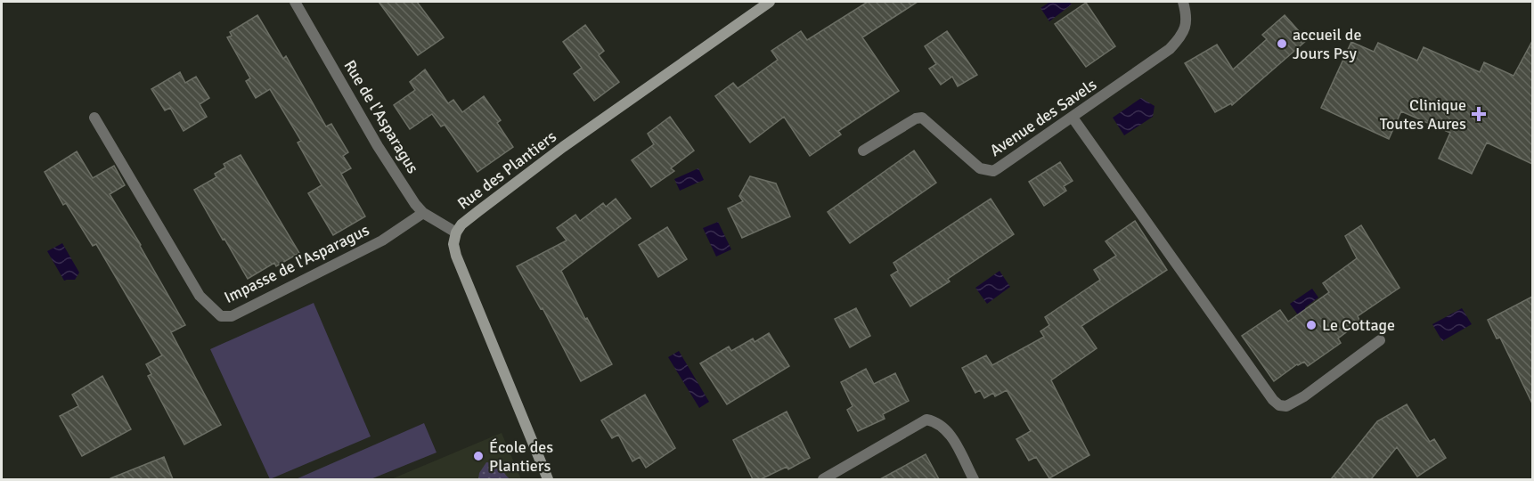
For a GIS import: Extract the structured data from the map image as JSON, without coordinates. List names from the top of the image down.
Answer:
{
  "streets": {
    "street": [
      "Rue de l'Asparagus",
      "Avenue des Savels",
      "Rue des Plantiers",
      "Impasse de l'Asparagus"
    ]
  },
  "crossings": [
    ["Rue de l'Asparagus", "Rue des Plantiers"],
    ["Rue de l'Asparagus", "Impasse de l'Asparagus"]
  ],
  "places": {
    "other": ["accueil de Jours Psy", "Le Cottage", "École des Plantiers"],
    "health": ["Clinique Toutes Aures"]
  }
}
